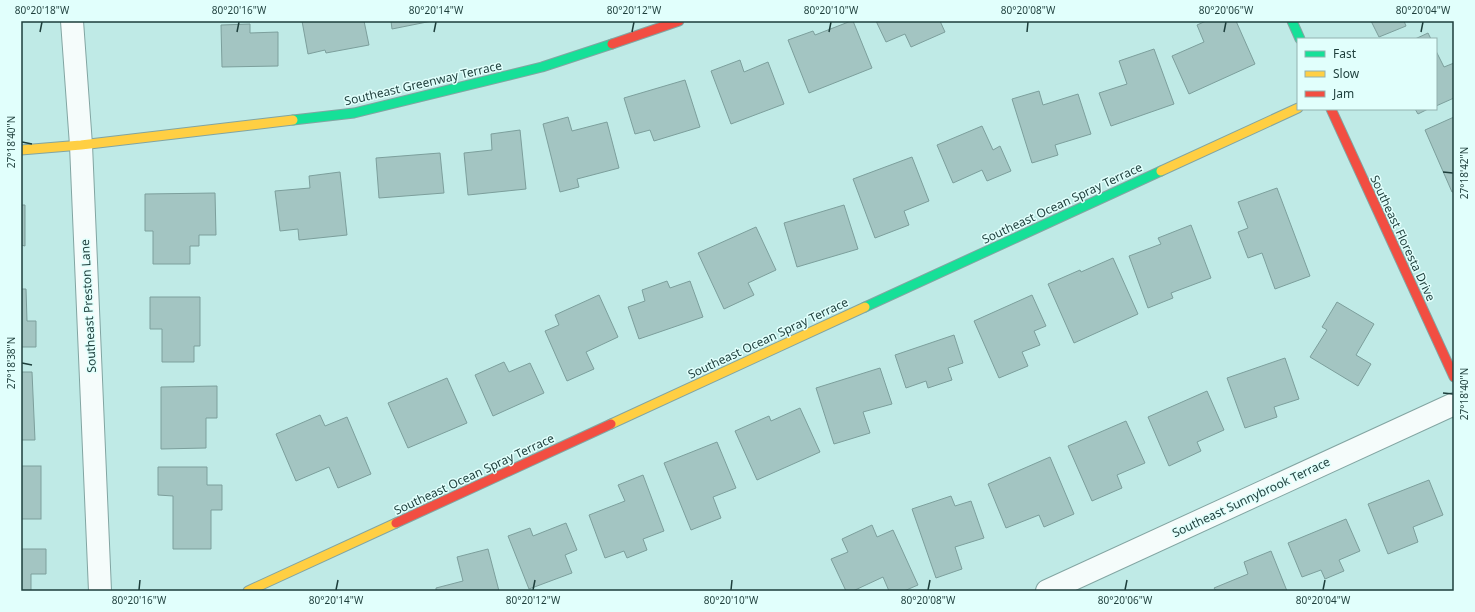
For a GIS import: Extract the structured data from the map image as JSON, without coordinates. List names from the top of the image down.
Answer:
{
  "streets": {
    "street": [
      "Southeast Greenway Terrace",
      "Southeast Ocean Spray Terrace",
      "Southeast Floresta Drive",
      "Southeast Preston Lane",
      "Southeast Sunnybrook Terrace"
    ]
  },
  "crossings": [
    ["Southeast Greenway Terrace", "Southeast Preston Lane"]
  ],
  "legend": ["Fast", "Slow", "Jam"],
  "coordinates": [
    "80°20'18\"W",
    "80°20'16\"W",
    "80°20'14\"W",
    "80°20'12\"W",
    "80°20'10\"W",
    "80°20'08\"W",
    "80°20'06\"W",
    "80°20'04\"W",
    "27°18'40\"N",
    "27°18'42\"N",
    "27°18'38\"N"
  ]
}
